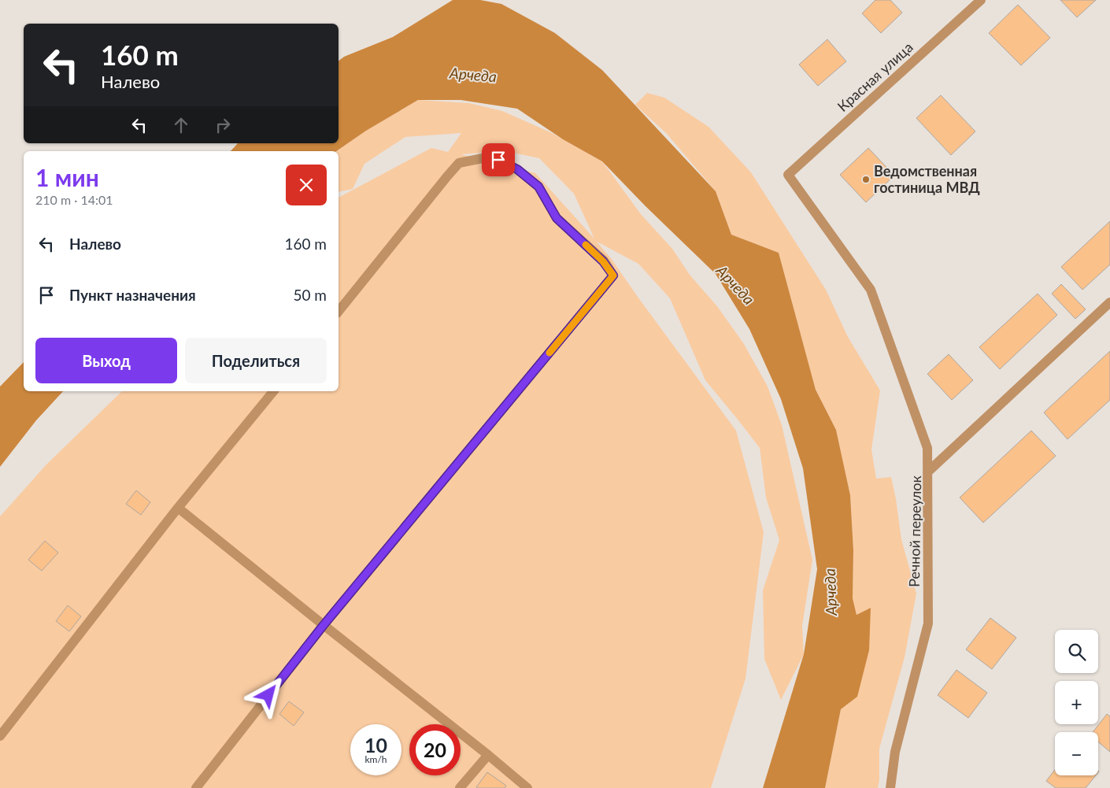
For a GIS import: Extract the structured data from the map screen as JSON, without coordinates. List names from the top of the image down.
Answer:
{
  "streets": {
    "street": ["Красная улица", "Речной переулок"]
  },
  "crossings": [
    ["Красная улица", "Речной переулок"]
  ],
  "water": ["Арчеда"],
  "places": ["Ведомственная гостиница МВД"],
  "page": {
    "turn": ["160 m", "Налево"],
    "heading": ["1 мин", "210 m · 14:01"],
    "list": [
      {
        "name": "Налево",
        "value": "160 m"
      },
      {
        "name": "Пункт назначения",
        "value": "50 m"
      }
    ],
    "buttons": ["Выход", "Поделиться"],
    "map_buttons": ["+", "−"],
    "speed": "10 km/h",
    "limit": "20"
  }
}
